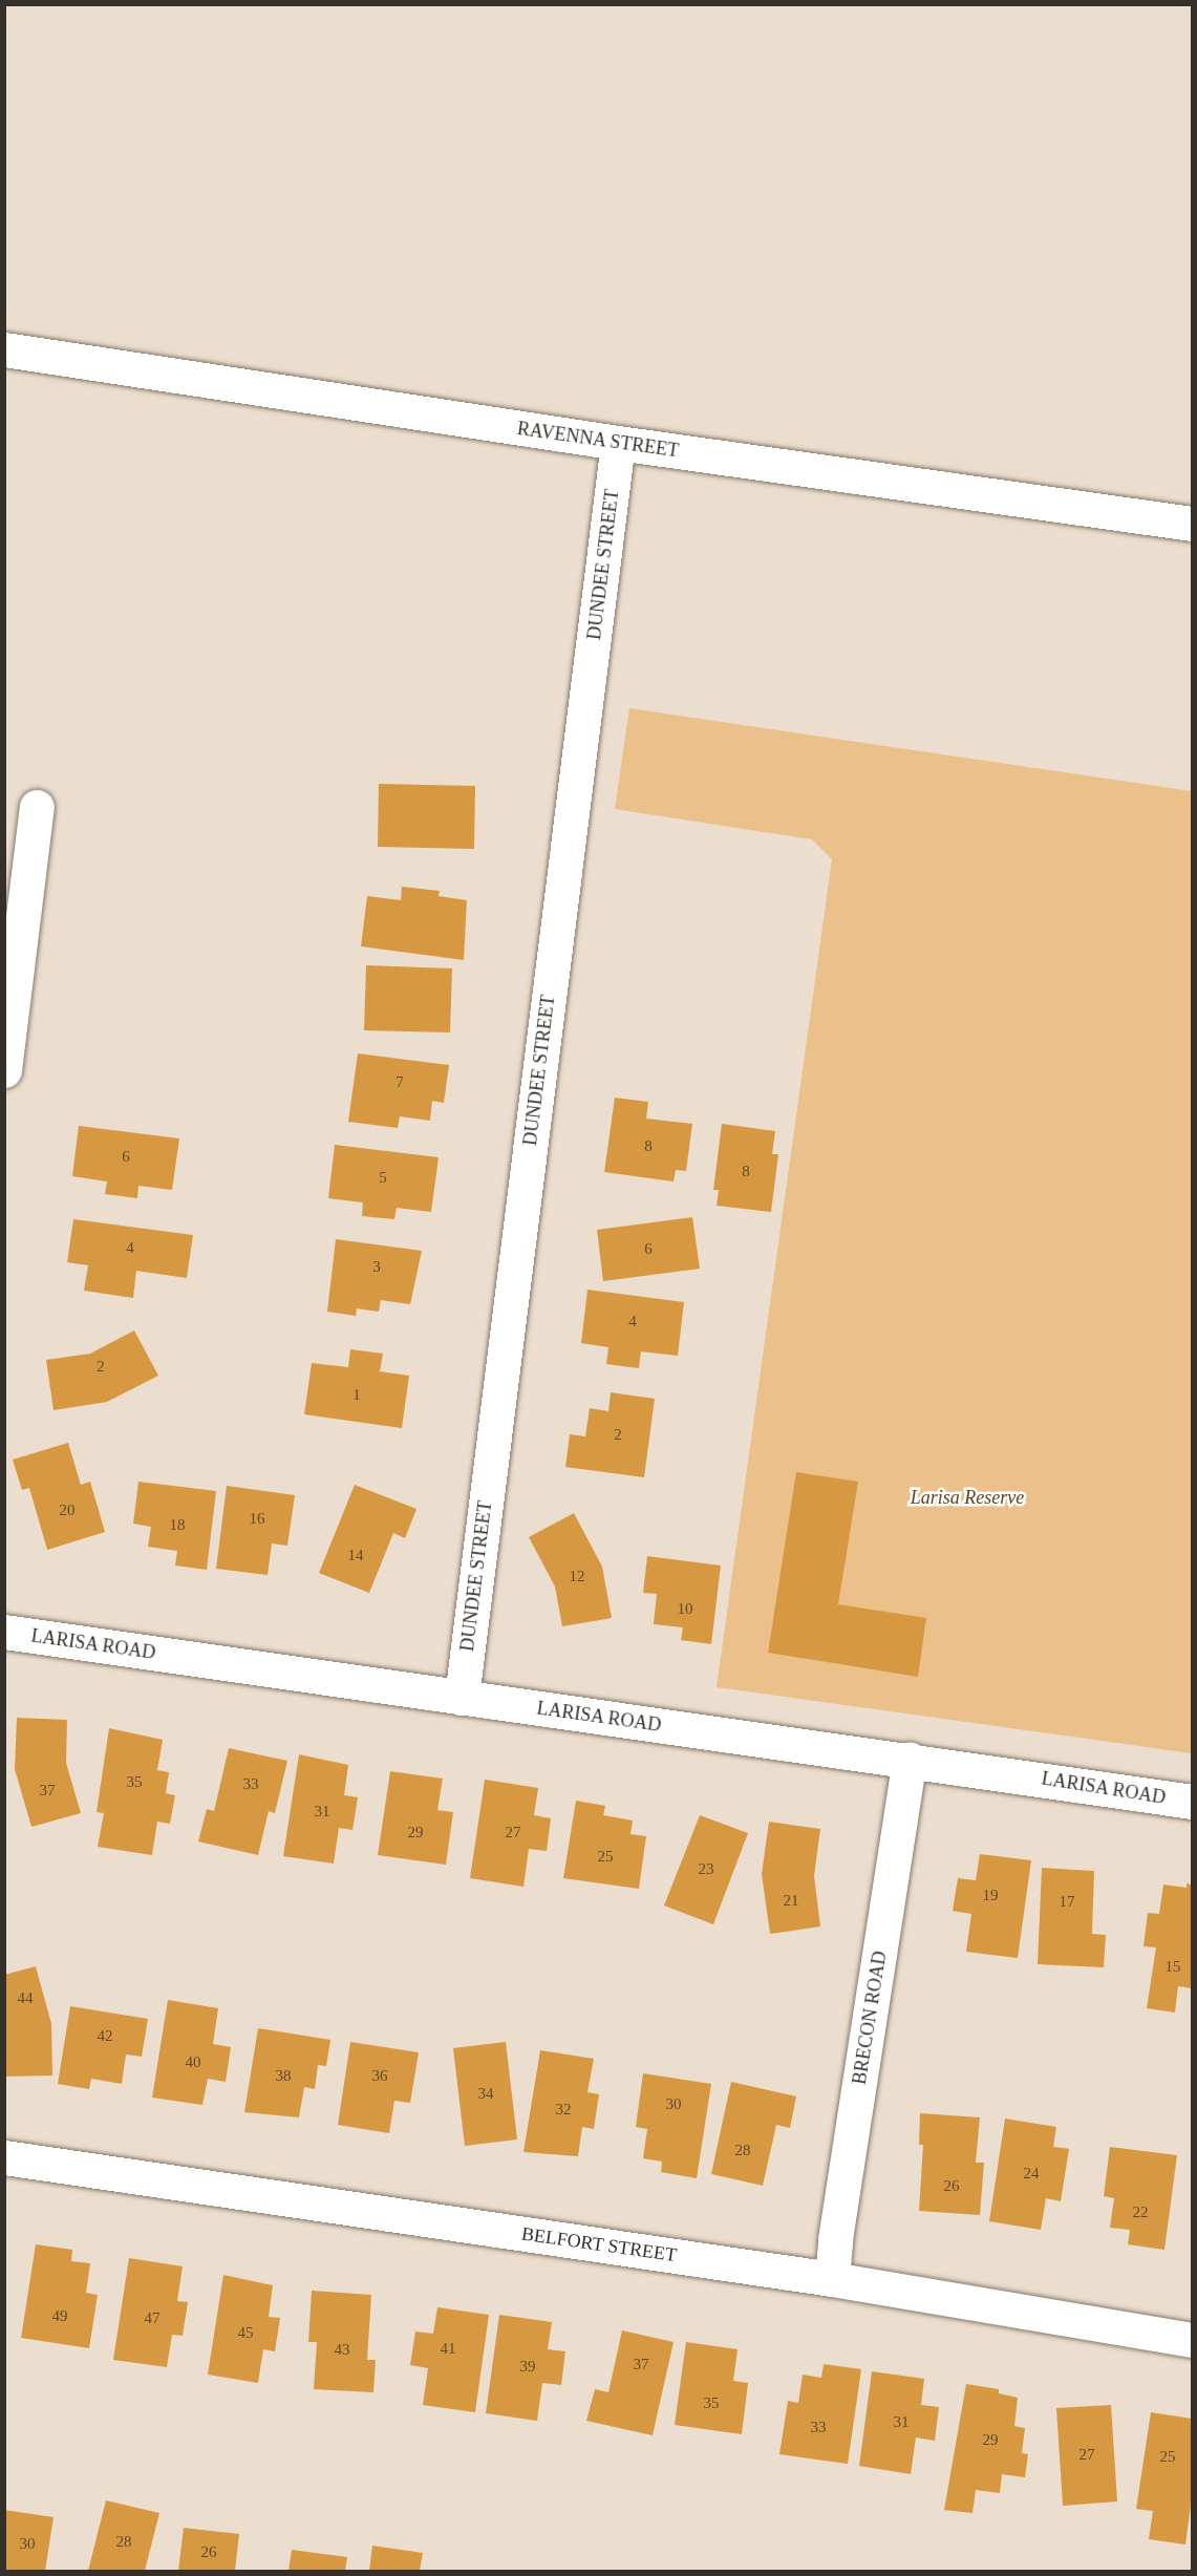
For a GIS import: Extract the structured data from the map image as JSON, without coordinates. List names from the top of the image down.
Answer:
{
  "streets": {
    "street": [
      "RAVENNA STREET",
      "DUNDEE STREET",
      "LARISA ROAD",
      "BRECON ROAD",
      "BELFORT STREET"
    ]
  },
  "crossings": [
    ["RAVENNA STREET", "DUNDEE STREET"],
    ["DUNDEE STREET", "LARISA ROAD"],
    ["LARISA ROAD", "BRECON ROAD"],
    ["BRECON ROAD", "BELFORT STREET"]
  ],
  "parks": ["Larisa Reserve"],
  "house_numbers": [
    "7",
    "8",
    "6",
    "8",
    "5",
    "4",
    "6",
    "3",
    "4",
    "2",
    "1",
    "2",
    "20",
    "16",
    "18",
    "14",
    "12",
    "10",
    "35",
    "33",
    "37",
    "31",
    "29",
    "27",
    "25",
    "23",
    "19",
    "21",
    "17",
    "15",
    "44",
    "42",
    "40",
    "38",
    "36",
    "34",
    "30",
    "32",
    "28",
    "24",
    "26",
    "22",
    "49",
    "47",
    "45",
    "41",
    "43",
    "37",
    "39",
    "35",
    "31",
    "33",
    "29",
    "27",
    "25",
    "28",
    "30",
    "26"
  ]
}
